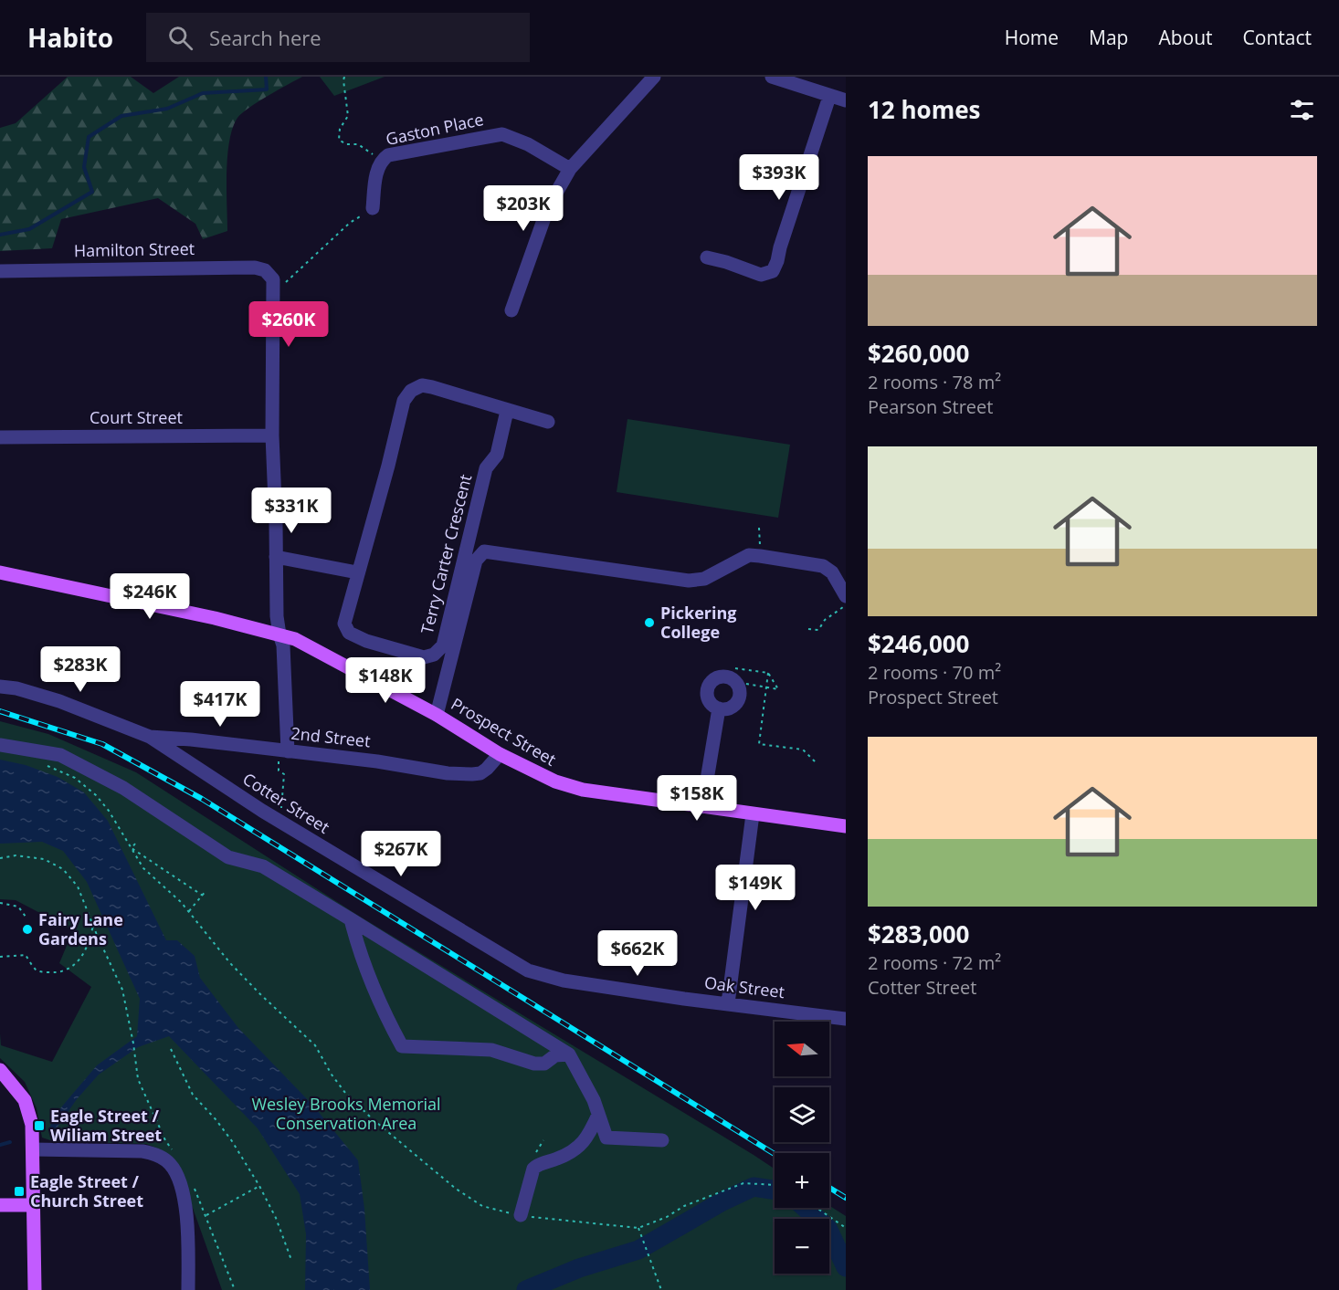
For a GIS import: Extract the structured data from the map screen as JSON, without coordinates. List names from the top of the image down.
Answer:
{
  "streets": {
    "main road": ["Prospect Street"],
    "street": [
      "Gaston Place",
      "Hamilton Street",
      "Court Street",
      "Terry Carter Crescent",
      "2nd Street",
      "Cotter Street",
      "Oak Street"
    ]
  },
  "crossings": [
    ["Prospect Street", "2nd Street"],
    ["2nd Street", "Cotter Street"],
    ["Cotter Street", "Oak Street"]
  ],
  "parks": ["Wesley Brooks Memorial Conservation Area"],
  "places": {
    "other": ["Pickering College", "Fairy Lane Gardens"],
    "transit": ["Eagle Street / Wiliam Street", "Eagle Street / Church Street"]
  },
  "north": "left",
  "page": {
    "header": "Habito",
    "search": "Search here",
    "nav": [
      "Home",
      "Map",
      "About",
      "Contact"
    ],
    "heading": "12 homes",
    "list": [
      {
        "name": "$260,000",
        "note": "2 rooms · 78 m² · Pearson Street"
      },
      {
        "name": "$246,000",
        "note": "2 rooms · 70 m² · Prospect Street"
      },
      {
        "name": "$283,000",
        "note": "2 rooms · 72 m² · Cotter Street"
      }
    ],
    "price": [
      "$393K",
      "$203K",
      "$260K",
      "$331K",
      "$246K",
      "$283K",
      "$148K",
      "$417K",
      "$158K",
      "$267K",
      "$149K",
      "$662K"
    ],
    "map_buttons": ["+", "−"]
  }
}
